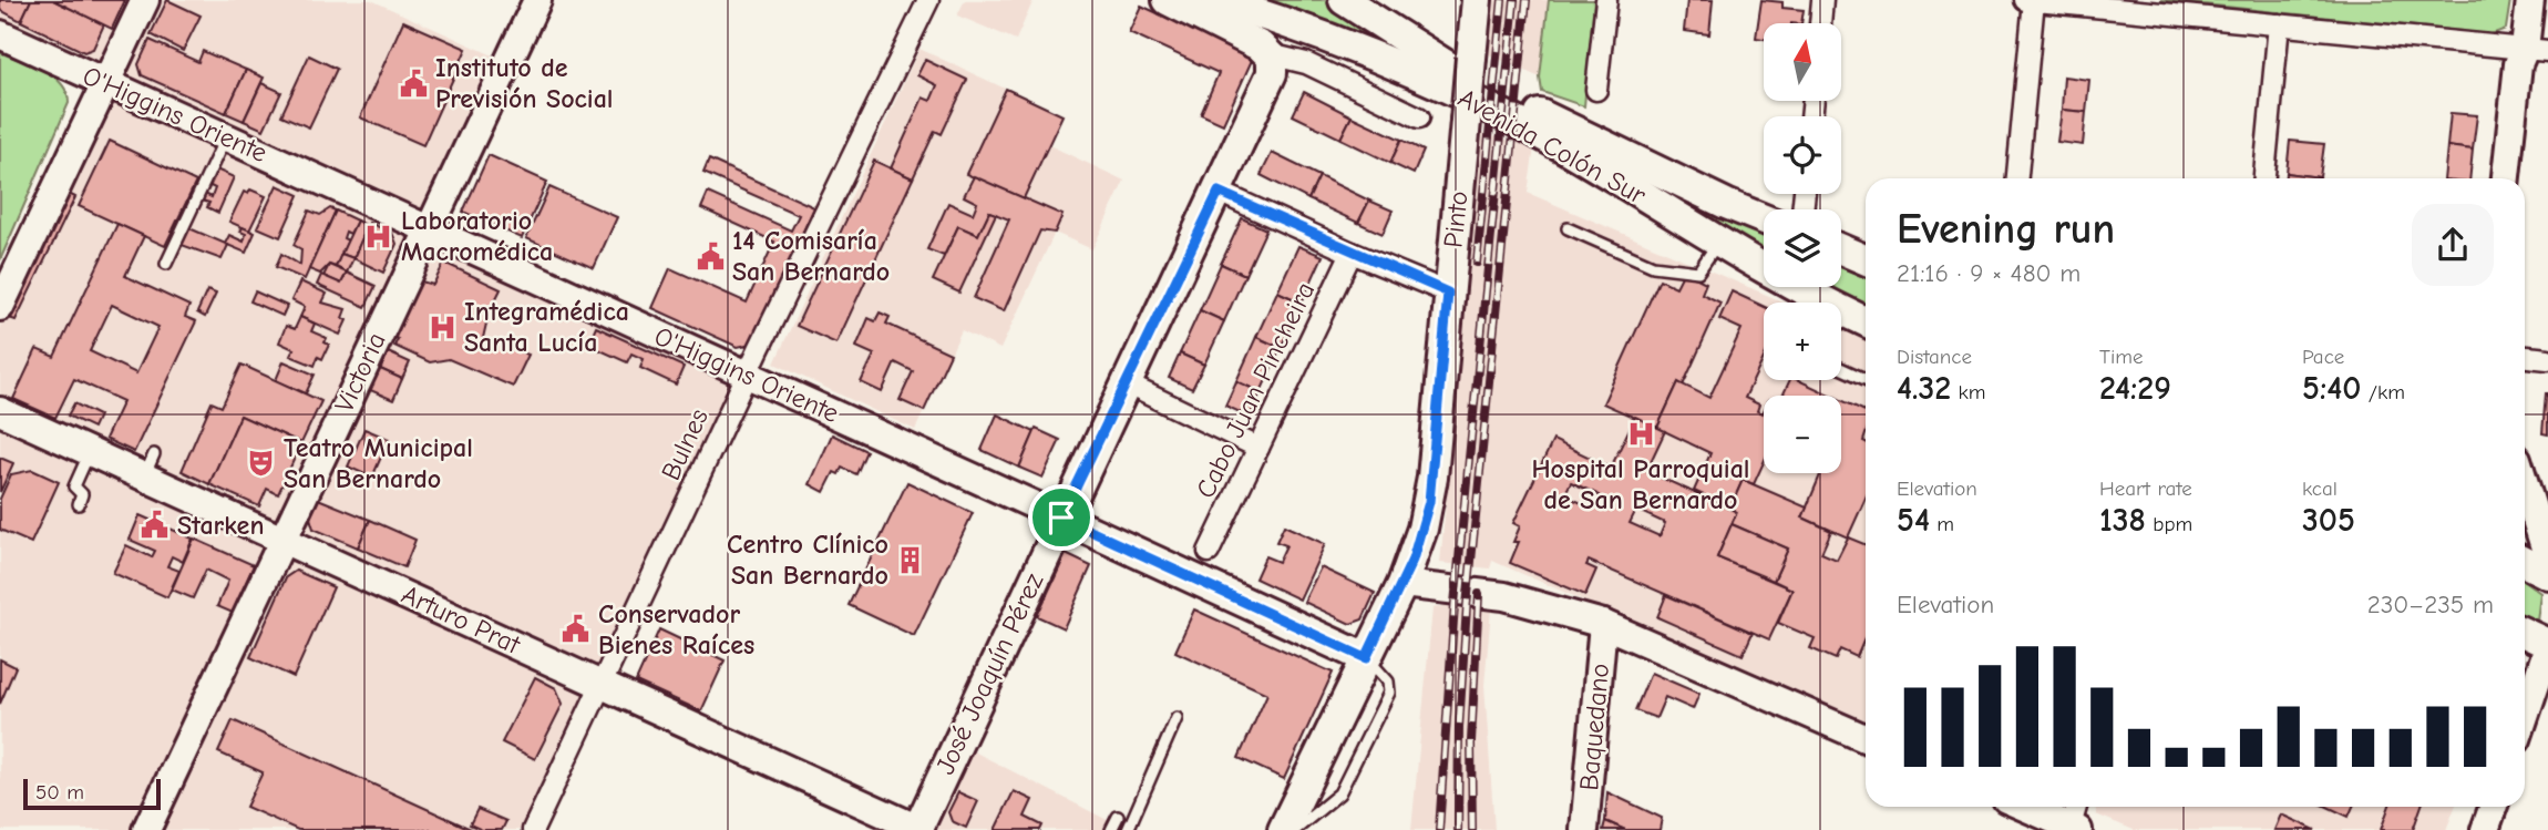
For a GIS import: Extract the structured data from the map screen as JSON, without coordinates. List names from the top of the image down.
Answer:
{
  "streets": {
    "main road": [
      "O'Higgins Oriente",
      "Avenida Colón Sur",
      "Pinto",
      "José Joaquín Pérez"
    ],
    "street": [
      "Victoria",
      "Cabo Juan Pincheira",
      "Bulnes",
      "Arturo Prat",
      "Baquedano"
    ]
  },
  "crossings": [
    ["O'Higgins Oriente", "Pinto"],
    ["O'Higgins Oriente", "Victoria"],
    ["O'Higgins Oriente", "Bulnes"],
    ["O'Higgins Oriente", "José Joaquín Pérez"],
    ["Avenida Colón Sur", "José Joaquín Pérez"],
    ["Victoria", "Arturo Prat"],
    ["Bulnes", "Arturo Prat"],
    ["Arturo Prat", "José Joaquín Pérez"]
  ],
  "places": {
    "public building": [
      "Instituto de Previsión Social",
      "14 Comisaría San Bernardo",
      "Starken",
      "Conservador Bienes Raíces"
    ],
    "hospital": ["Laboratorio Macromédica", "Integramédica Santa Lucía", "Hospital Parroquial de San Bernardo"],
    "theatre": ["Teatro Municipal San Bernardo"],
    "building": ["Centro Clínico San Bernardo"]
  },
  "scale_bar": "50 m",
  "north": "top",
  "page": {
    "map_buttons": ["+", "−"],
    "heading": ["Evening run", "21:16 · 9 × 480 m"],
    "stats": [
      ["Distance", "4.32 km"],
      ["Time", "24:29"],
      ["Pace", "5:40 /km"],
      ["Elevation", "54 m"],
      ["Heart rate", "138 bpm"],
      ["kcal", "305"]
    ],
    "chart": ["Elevation", "230–235 m"],
    "scale": "50 m"
  }
}
